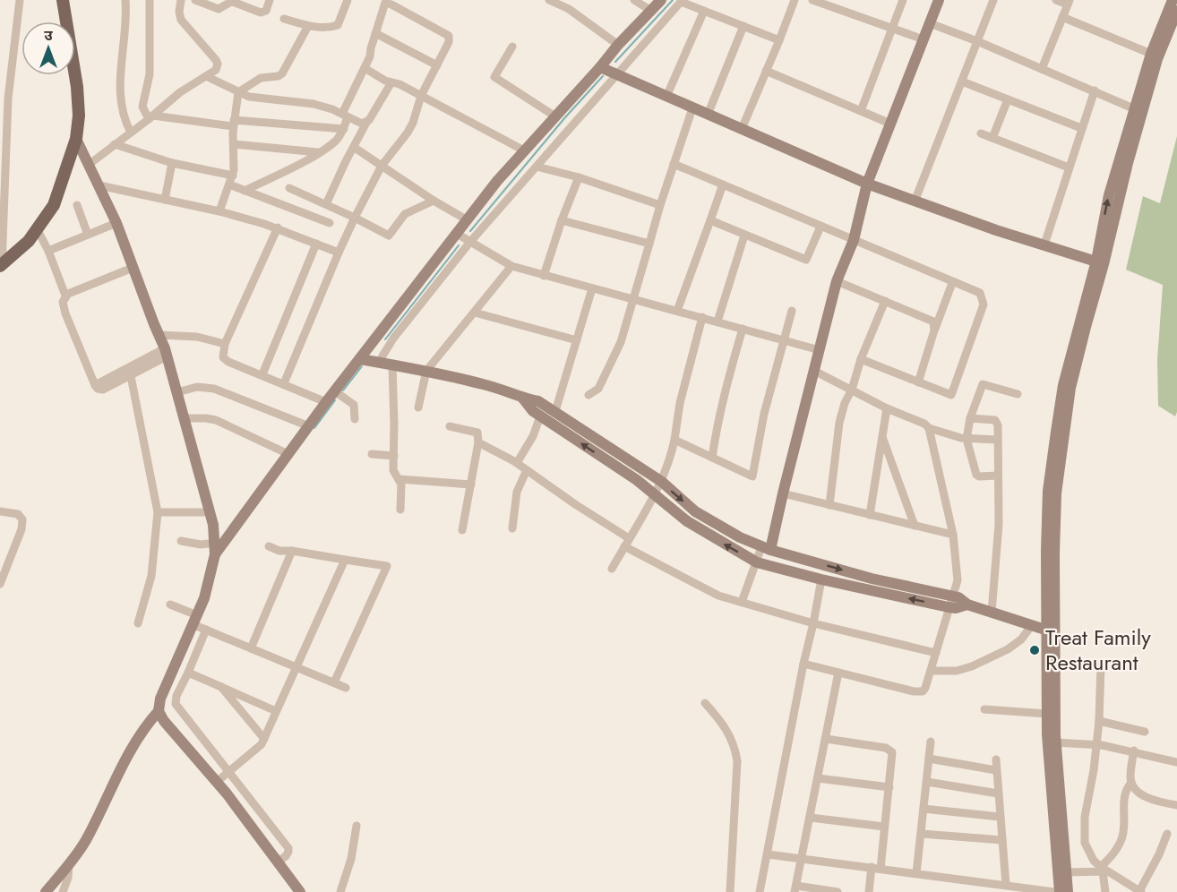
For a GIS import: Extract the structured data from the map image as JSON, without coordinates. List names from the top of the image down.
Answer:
{
  "places": ["Treat Family Restaurant"],
  "north": "top"
}
